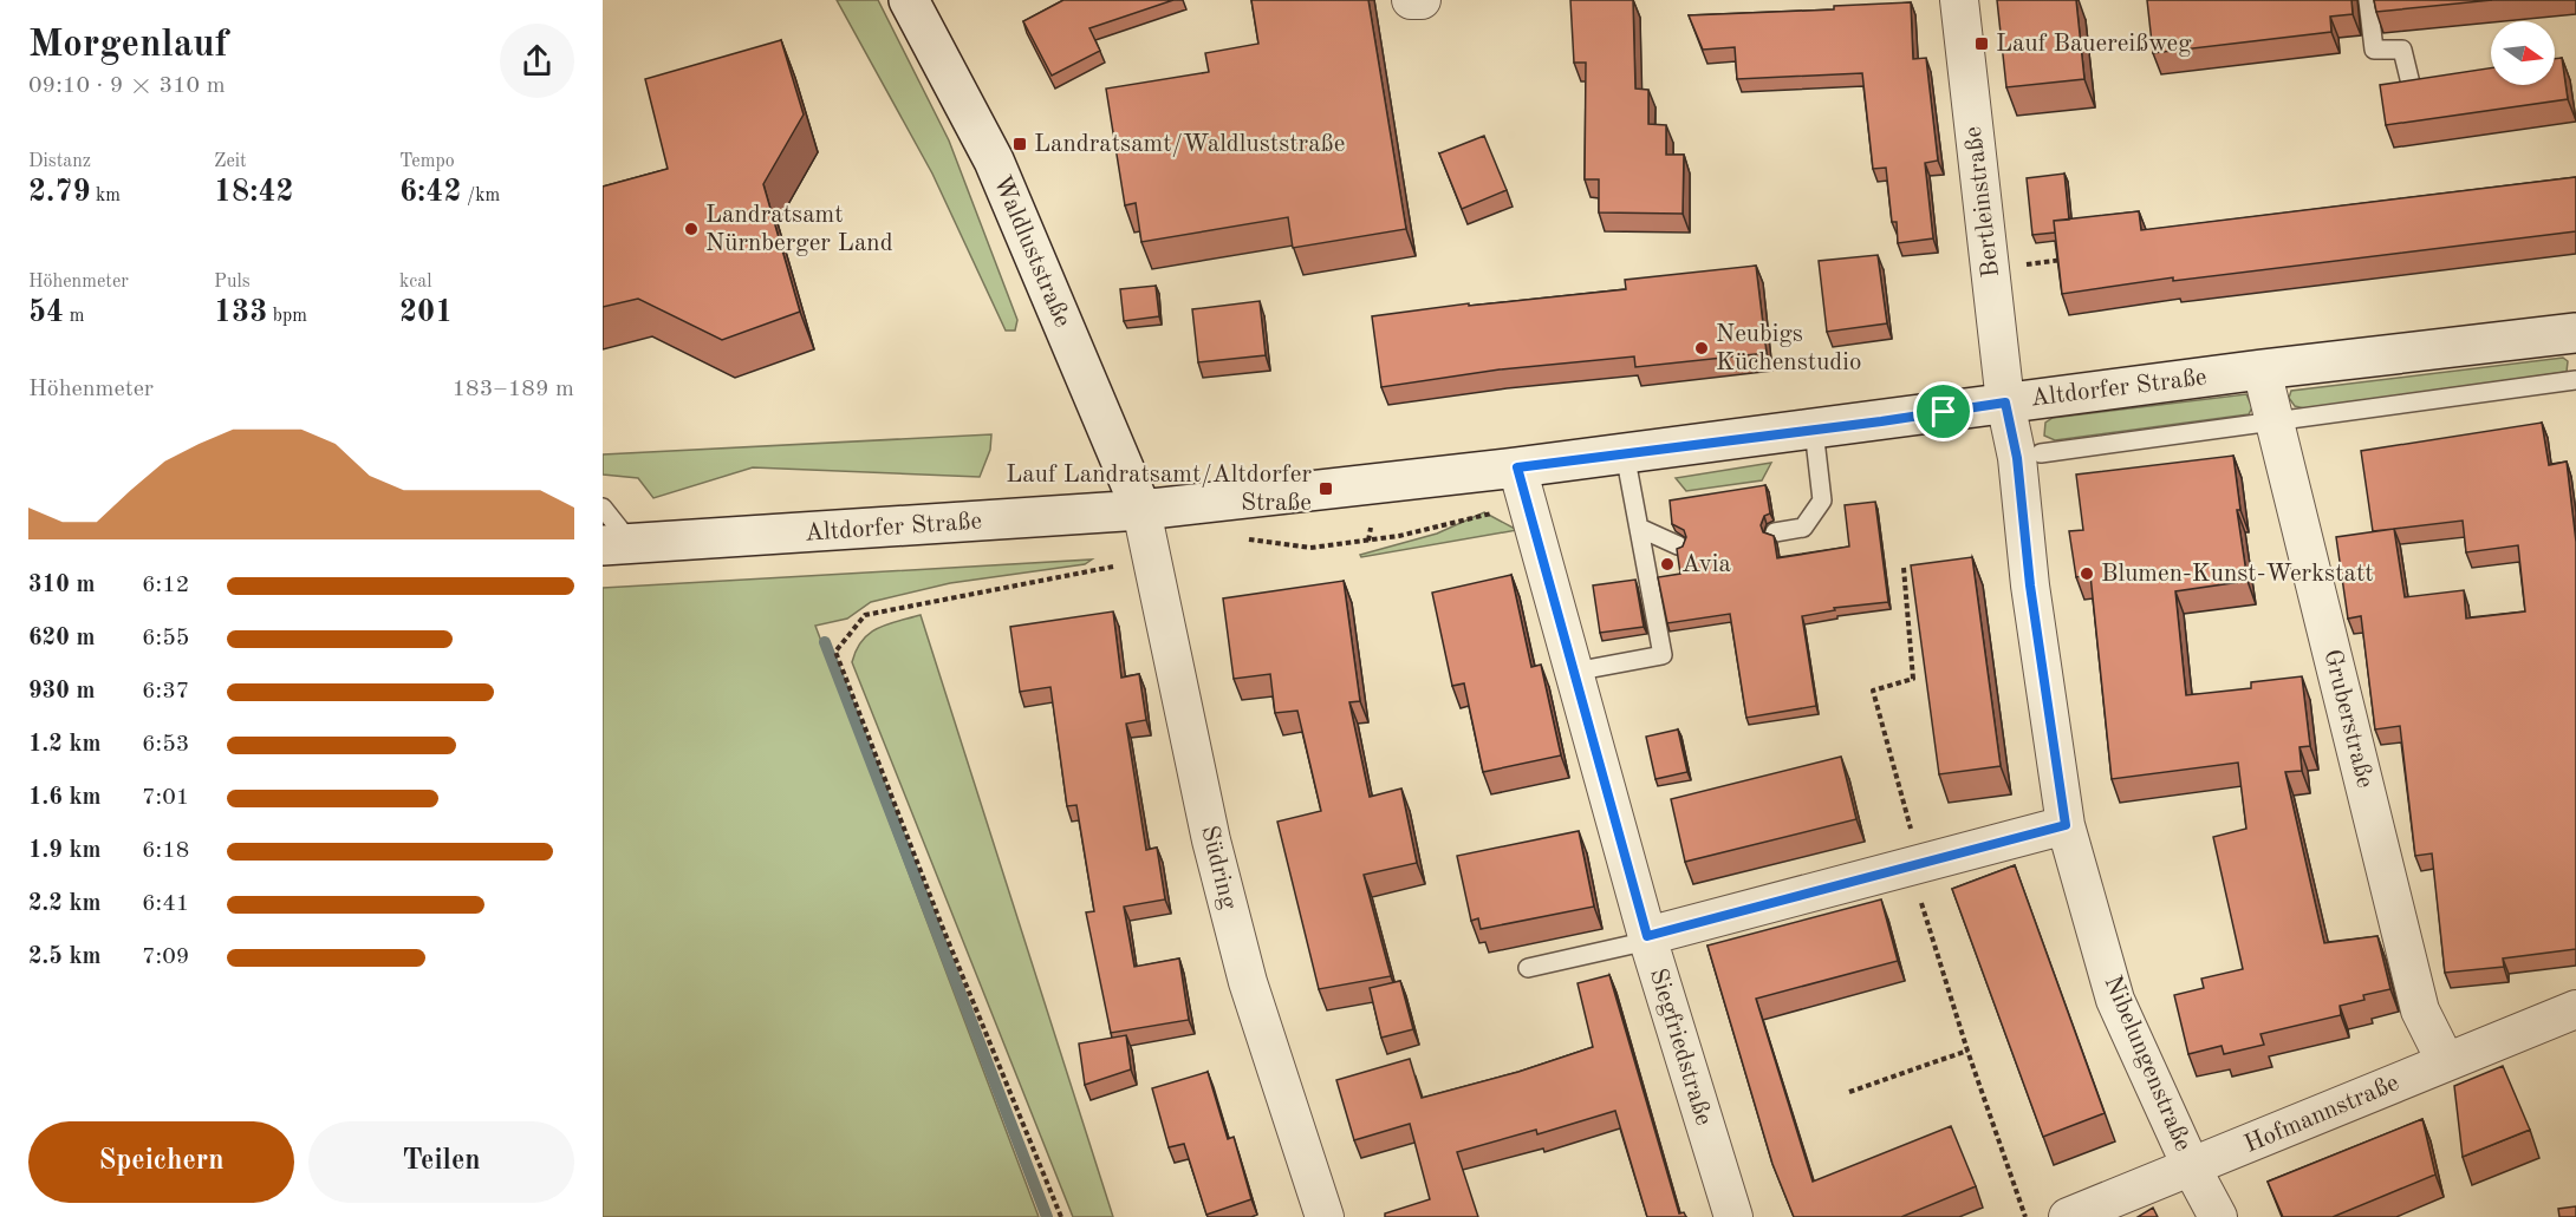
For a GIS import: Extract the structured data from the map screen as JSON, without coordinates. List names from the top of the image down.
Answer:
{
  "streets": {
    "main road": ["Waldluststraße", "Altdorfer Straße"],
    "street": [
      "Bertleinstraße",
      "Gruberstraße",
      "Südring",
      "Siegfriedstraße",
      "Nibelungenstraße",
      "Hofmannstraße"
    ]
  },
  "crossings": [
    ["Bertleinstraße", "Altdorfer Straße"],
    ["Bertleinstraße", "Nibelungenstraße"],
    ["Waldluststraße", "Altdorfer Straße"],
    ["Waldluststraße", "Südring"],
    ["Altdorfer Straße", "Gruberstraße"],
    ["Altdorfer Straße", "Südring"],
    ["Altdorfer Straße", "Siegfriedstraße"],
    ["Altdorfer Straße", "Nibelungenstraße"],
    ["Gruberstraße", "Hofmannstraße"],
    ["Nibelungenstraße", "Hofmannstraße"]
  ],
  "places": {
    "transit": ["Lauf Bauereißweg", "Landratsamt/Waldluststraße", "Lauf Landratsamt/Altdorfer Straße"],
    "other": [
      "Landratsamt Nürnberger Land",
      "Neubigs Küchenstudio",
      "Avia",
      "Blumen-Kunst-Werkstatt"
    ]
  },
  "north": "right",
  "page": {
    "heading": ["Morgenlauf", "09:10 · 9 × 310 m"],
    "stats": [
      ["Distanz", "2.79 km"],
      ["Zeit", "18:42"],
      ["Tempo", "6:42 /km"],
      ["Höhenmeter", "54 m"],
      ["Puls", "133 bpm"],
      ["kcal", "201"]
    ],
    "chart": ["Höhenmeter", "183–189 m"],
    "list": [
      {
        "name": "310 m",
        "note": "6:12"
      },
      {
        "name": "620 m",
        "note": "6:55"
      },
      {
        "name": "930 m",
        "note": "6:37"
      },
      {
        "name": "1.2 km",
        "note": "6:53"
      },
      {
        "name": "1.6 km",
        "note": "7:01"
      },
      {
        "name": "1.9 km",
        "note": "6:18"
      },
      {
        "name": "2.2 km",
        "note": "6:41"
      },
      {
        "name": "2.5 km",
        "note": "7:09"
      }
    ],
    "buttons": ["Speichern", "Teilen"]
  }
}
